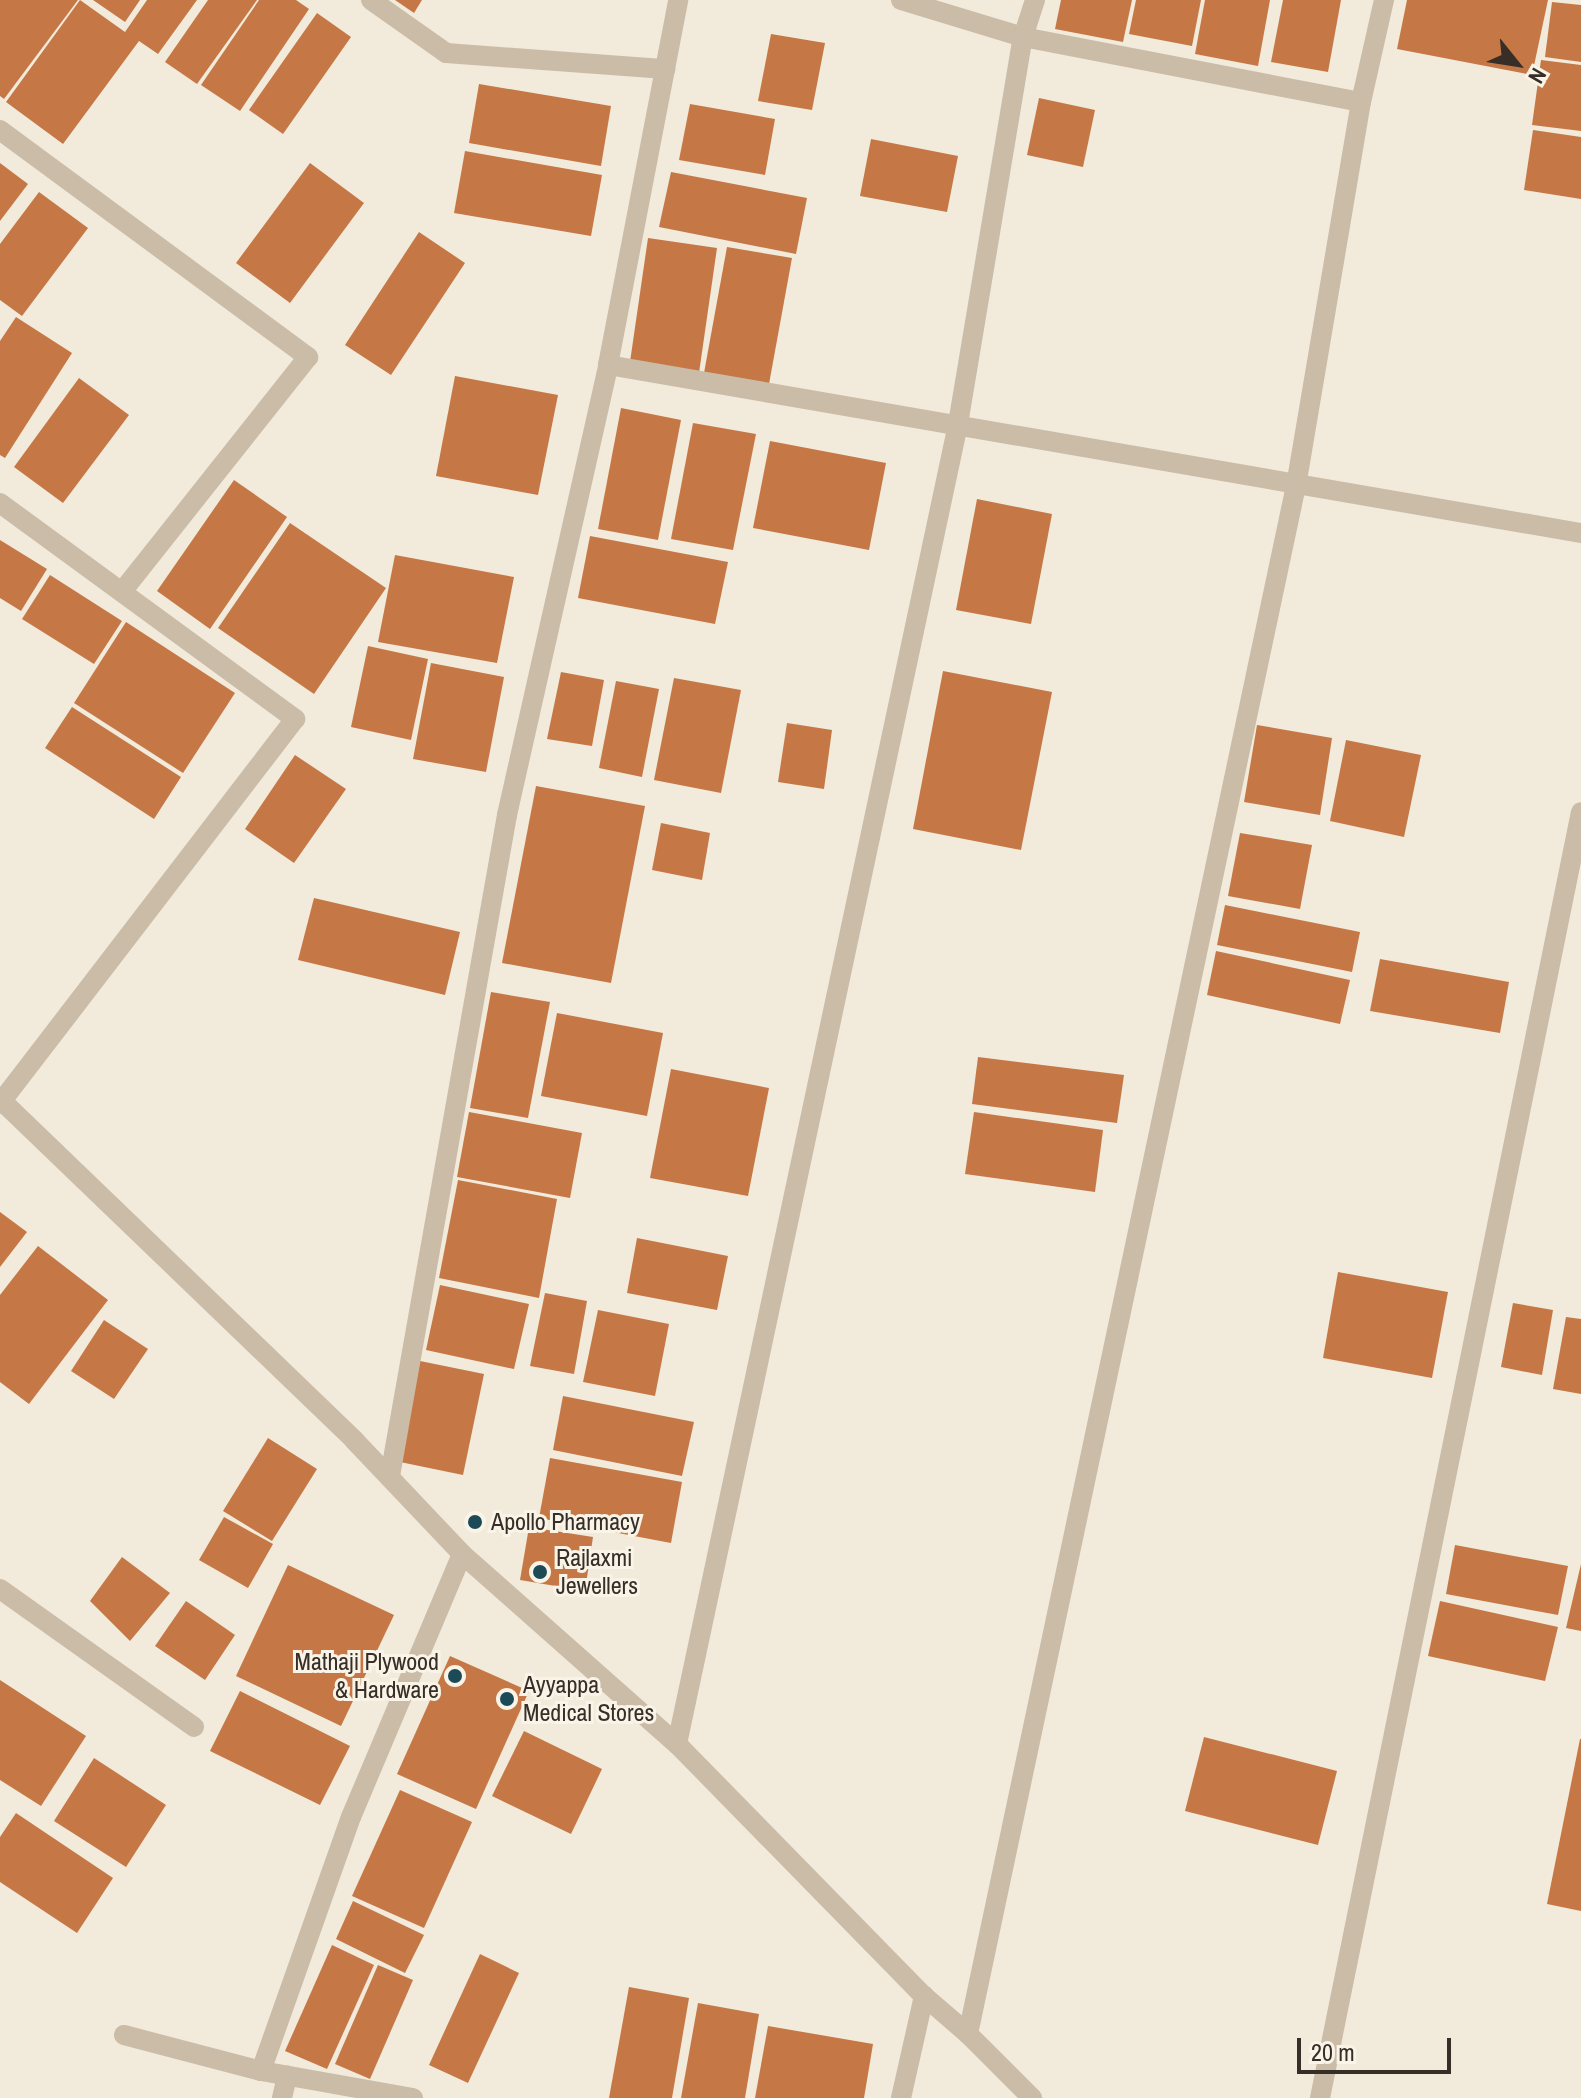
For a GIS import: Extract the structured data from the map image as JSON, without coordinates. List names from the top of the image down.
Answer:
{
  "places": [
    "Apollo Pharmacy",
    "Rajlaxmi Jewellers",
    "Mathaji Plywood & Hardware",
    "Ayyappa Medical Stores"
  ],
  "scale_bar": "20 m",
  "north": "bottom right"
}
